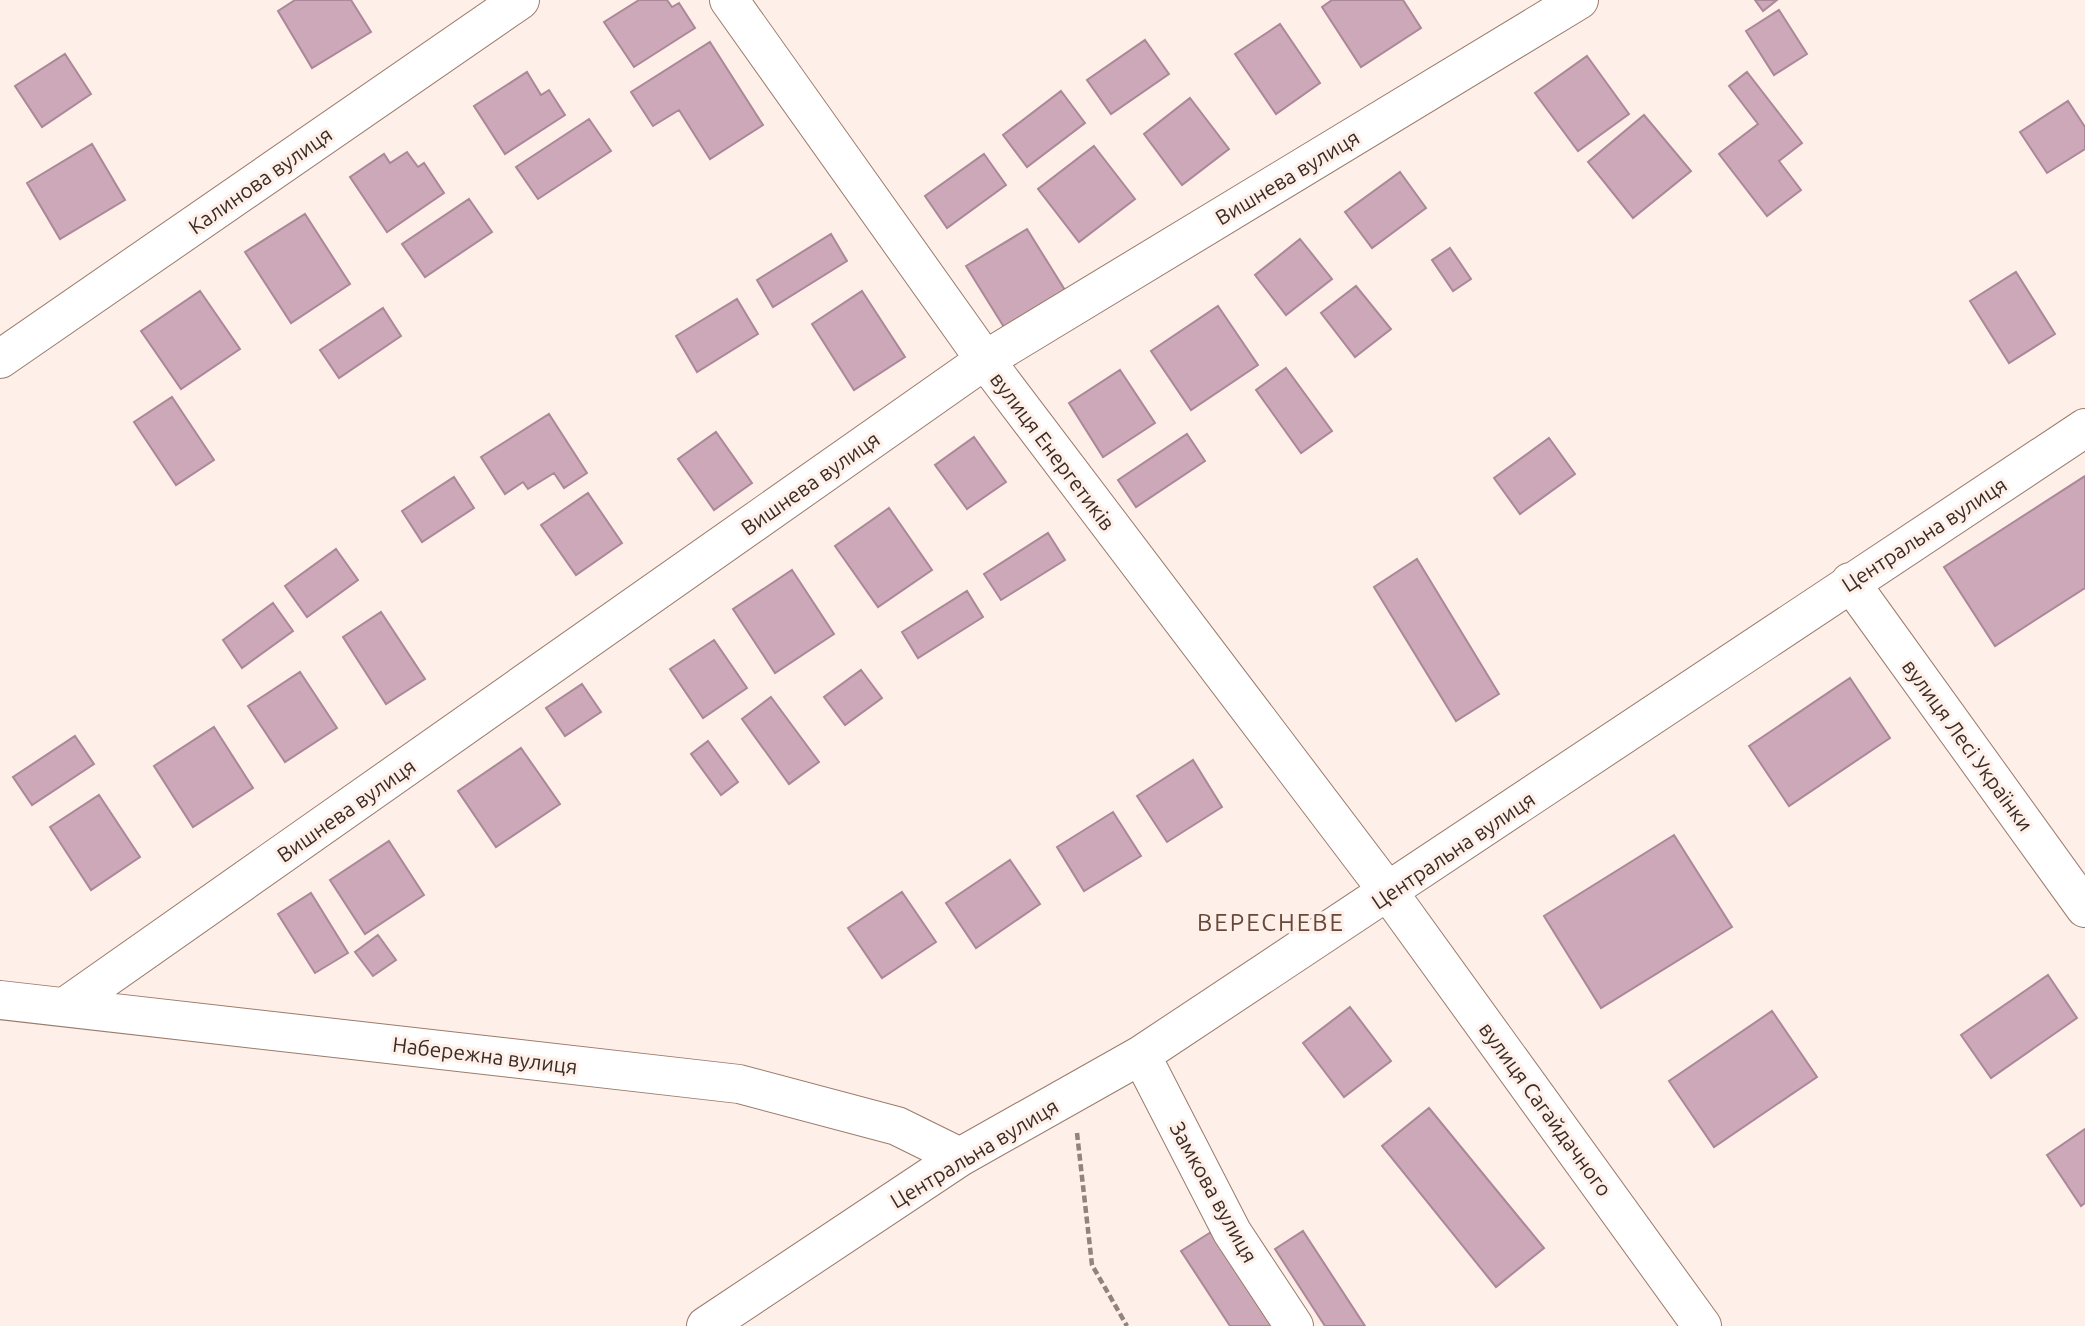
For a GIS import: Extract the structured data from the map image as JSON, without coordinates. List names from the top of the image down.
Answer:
{
  "streets": {
    "street": [
      "Вишнева вулиця",
      "Калинова вулиця",
      "вулиця Енергетиків",
      "Центральна вулиця",
      "вулиця Лесі Українки",
      "Набережна вулиця",
      "вулиця Сагайдачного",
      "Замкова вулиця"
    ]
  },
  "crossings": [
    ["Вишнева вулиця", "вулиця Енергетиків"],
    ["Вишнева вулиця", "Набережна вулиця"],
    ["вулиця Енергетиків", "Центральна вулиця"],
    ["вулиця Енергетиків", "вулиця Сагайдачного"],
    ["Центральна вулиця", "вулиця Лесі Українки"],
    ["Центральна вулиця", "Набережна вулиця"],
    ["Центральна вулиця", "вулиця Сагайдачного"],
    ["Центральна вулиця", "Замкова вулиця"]
  ],
  "districts": ["ВЕРЕСНЕВЕ"]
}
